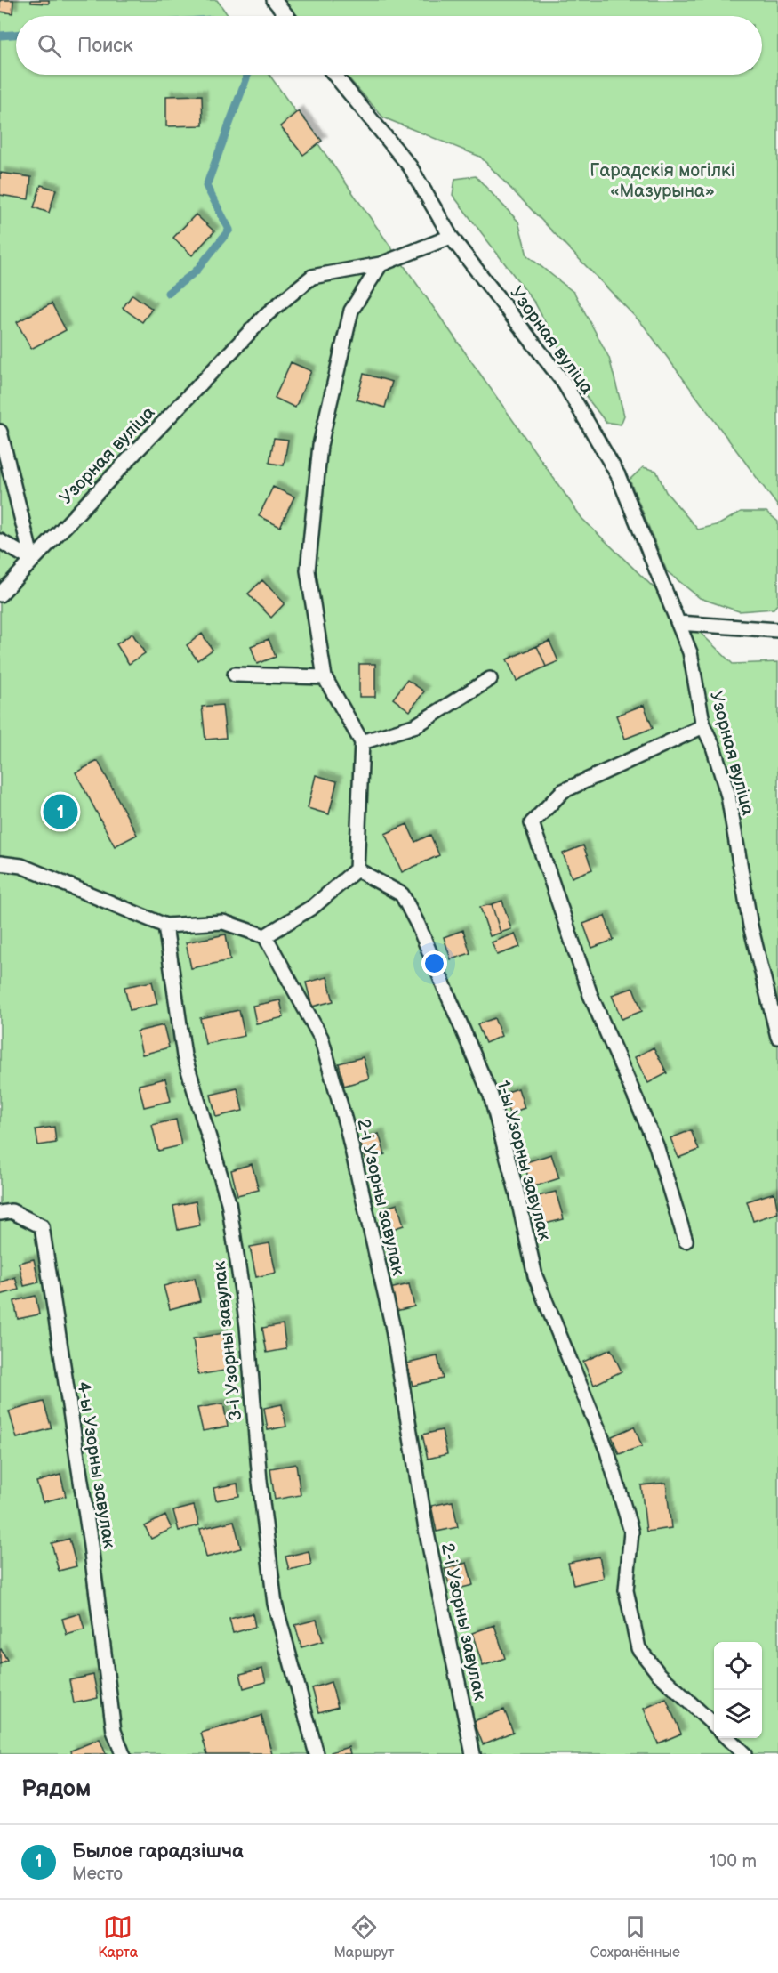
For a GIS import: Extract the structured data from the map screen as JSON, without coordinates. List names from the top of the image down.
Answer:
{
  "streets": {
    "lane": [
      "Узорная вуліца",
      "1-ы Узорны завулак",
      "2-і Узорны завулак",
      "3-і Узорны завулак",
      "4-ы Узорны завулак"
    ]
  },
  "parks": ["Гарадскія могілкі «Мазурына»"],
  "page": {
    "search": "Поиск",
    "pins": "1",
    "heading": "Рядом",
    "list": [
      {
        "mark": "1",
        "name": "Былое гарадзішча",
        "note": "Место",
        "value": "100 m"
      }
    ],
    "nav": ["Карта", "Маршрут", "Сохранённые"]
  }
}
